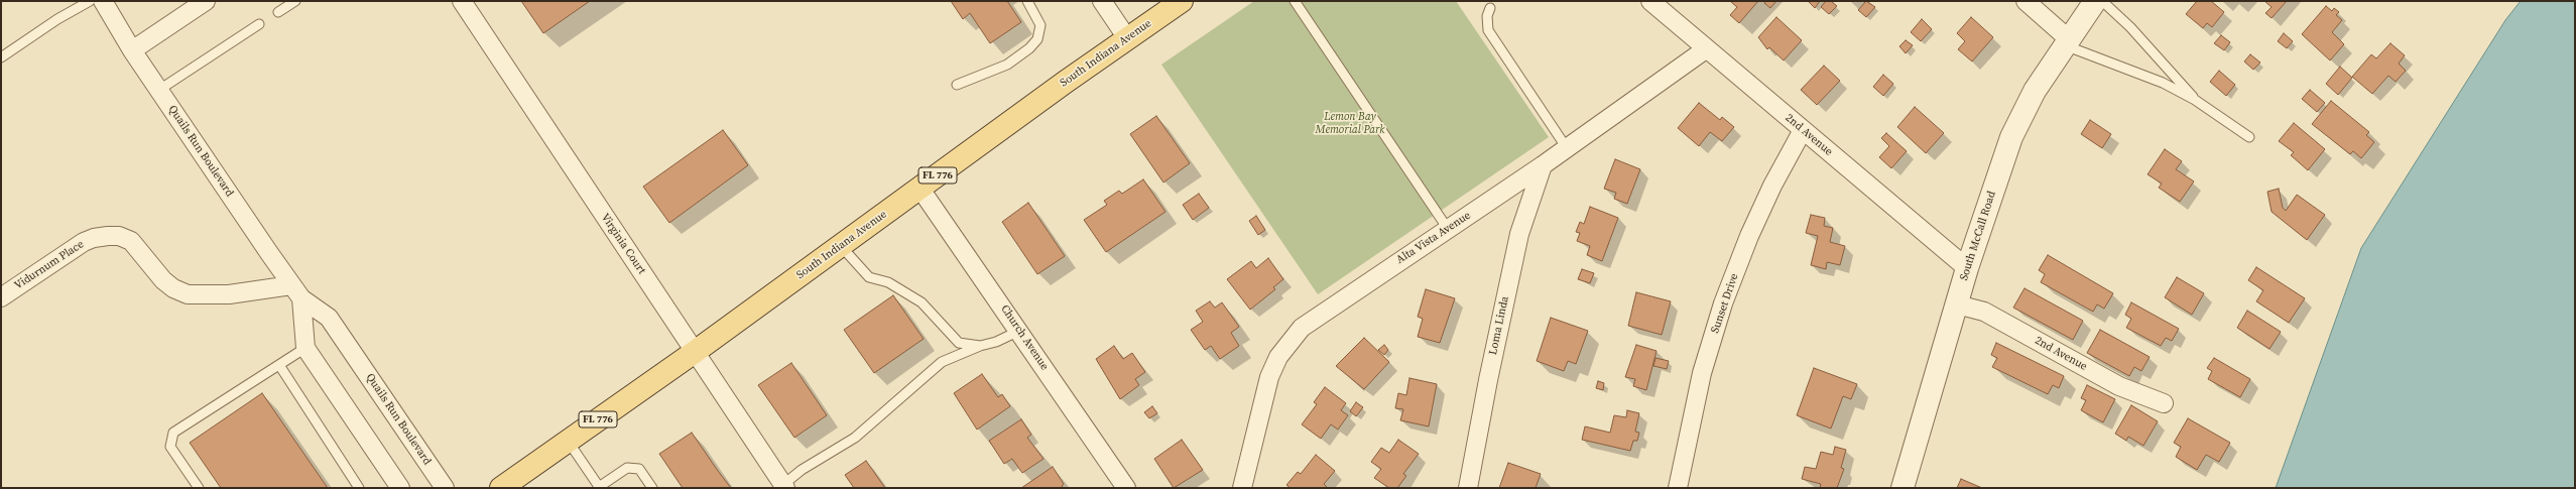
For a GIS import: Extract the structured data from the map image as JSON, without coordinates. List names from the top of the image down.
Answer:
{
  "streets": {
    "main road": ["South Indiana Avenue", "FL 776"],
    "street": [
      "2nd Avenue",
      "Quails Run Boulevard",
      "South McCall Road",
      "Alta Vista Avenue",
      "Virginia Court",
      "Vidurnum Place",
      "Sunset Drive",
      "Loma Linda",
      "Church Avenue"
    ]
  },
  "crossings": [
    ["South Indiana Avenue", "Virginia Court"],
    ["South Indiana Avenue", "Church Avenue"],
    ["2nd Avenue", "South McCall Road"],
    ["2nd Avenue", "Alta Vista Avenue"],
    ["2nd Avenue", "Sunset Drive"],
    ["Quails Run Boulevard", "Vidurnum Place"],
    ["Alta Vista Avenue", "Loma Linda"]
  ],
  "parks": ["Lemon Bay Memorial Park"]
}
